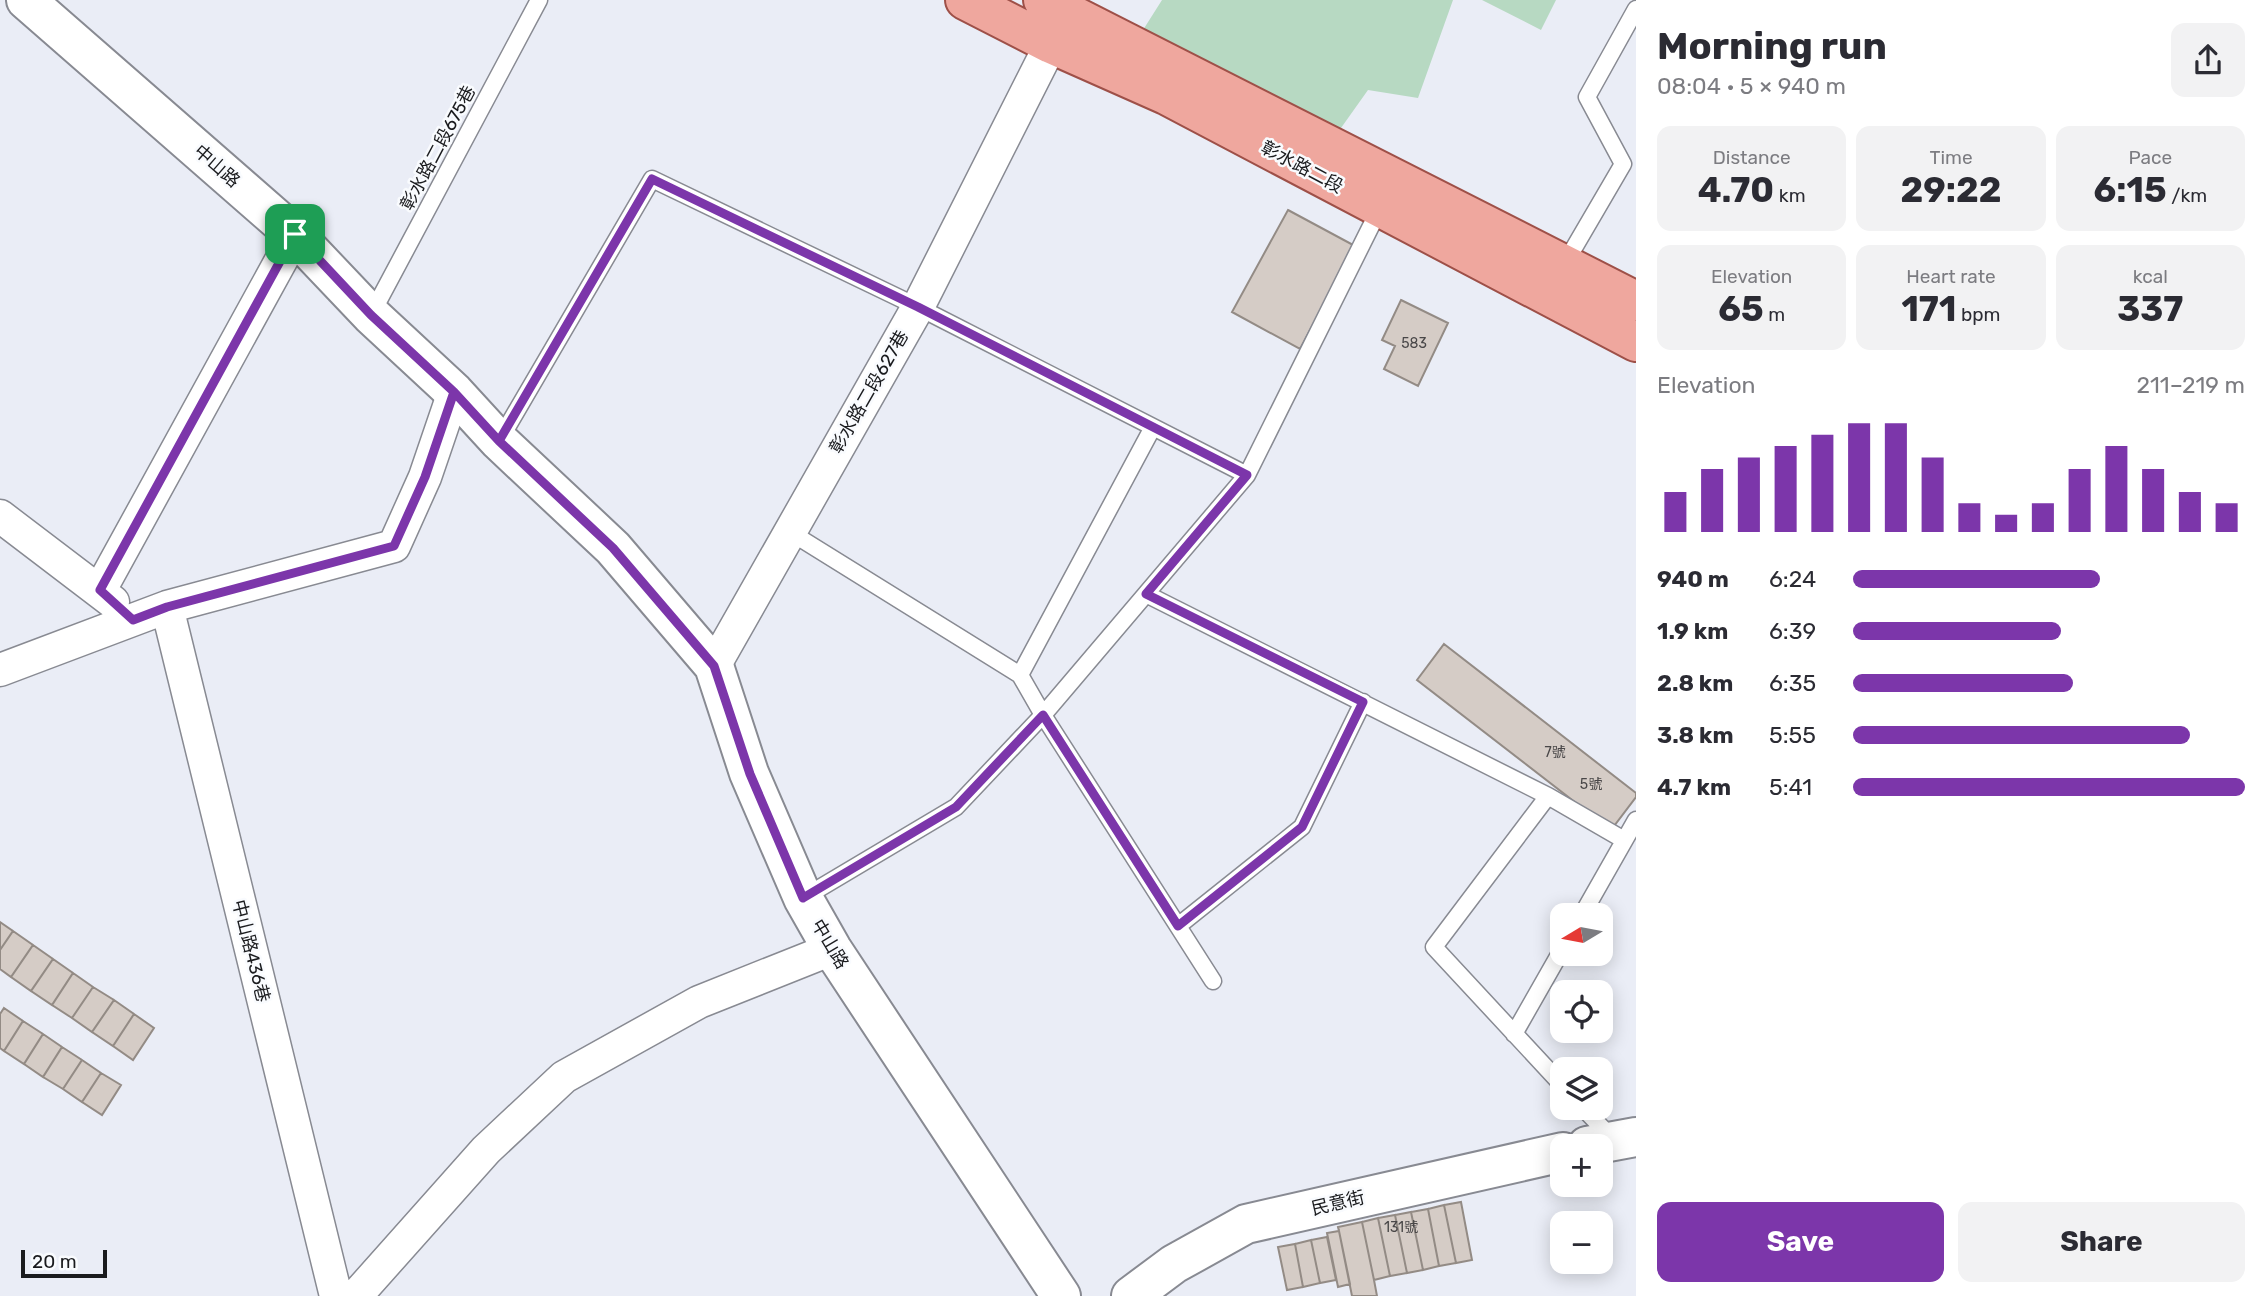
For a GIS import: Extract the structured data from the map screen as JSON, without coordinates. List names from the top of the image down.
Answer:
{
  "streets": {
    "main road": ["彰水路二段"],
    "street": [
      "中山路",
      "彰水路二段627巷",
      "中山路436巷",
      "民意街"
    ],
    "lane": ["彰水路二段675巷"]
  },
  "crossings": [
    ["彰水路二段675巷", "中山路"],
    ["中山路", "彰水路二段627巷"],
    ["彰水路二段", "彰水路二段627巷"]
  ],
  "house_numbers": [
    "583",
    "7號",
    "5號",
    "131號"
  ],
  "scale_bar": "20 m",
  "north": "left",
  "page": {
    "heading": ["Morning run", "08:04 · 5 × 940 m"],
    "stats": [
      ["Distance", "4.70 km"],
      ["Time", "29:22"],
      ["Pace", "6:15 /km"],
      ["Elevation", "65 m"],
      ["Heart rate", "171 bpm"],
      ["kcal", "337"]
    ],
    "chart": ["Elevation", "211–219 m"],
    "list": [
      {
        "name": "940 m",
        "note": "6:24"
      },
      {
        "name": "1.9 km",
        "note": "6:39"
      },
      {
        "name": "2.8 km",
        "note": "6:35"
      },
      {
        "name": "3.8 km",
        "note": "5:55"
      },
      {
        "name": "4.7 km",
        "note": "5:41"
      }
    ],
    "map_buttons": ["+", "−"],
    "buttons": ["Save", "Share"],
    "scale": "20 m"
  }
}
